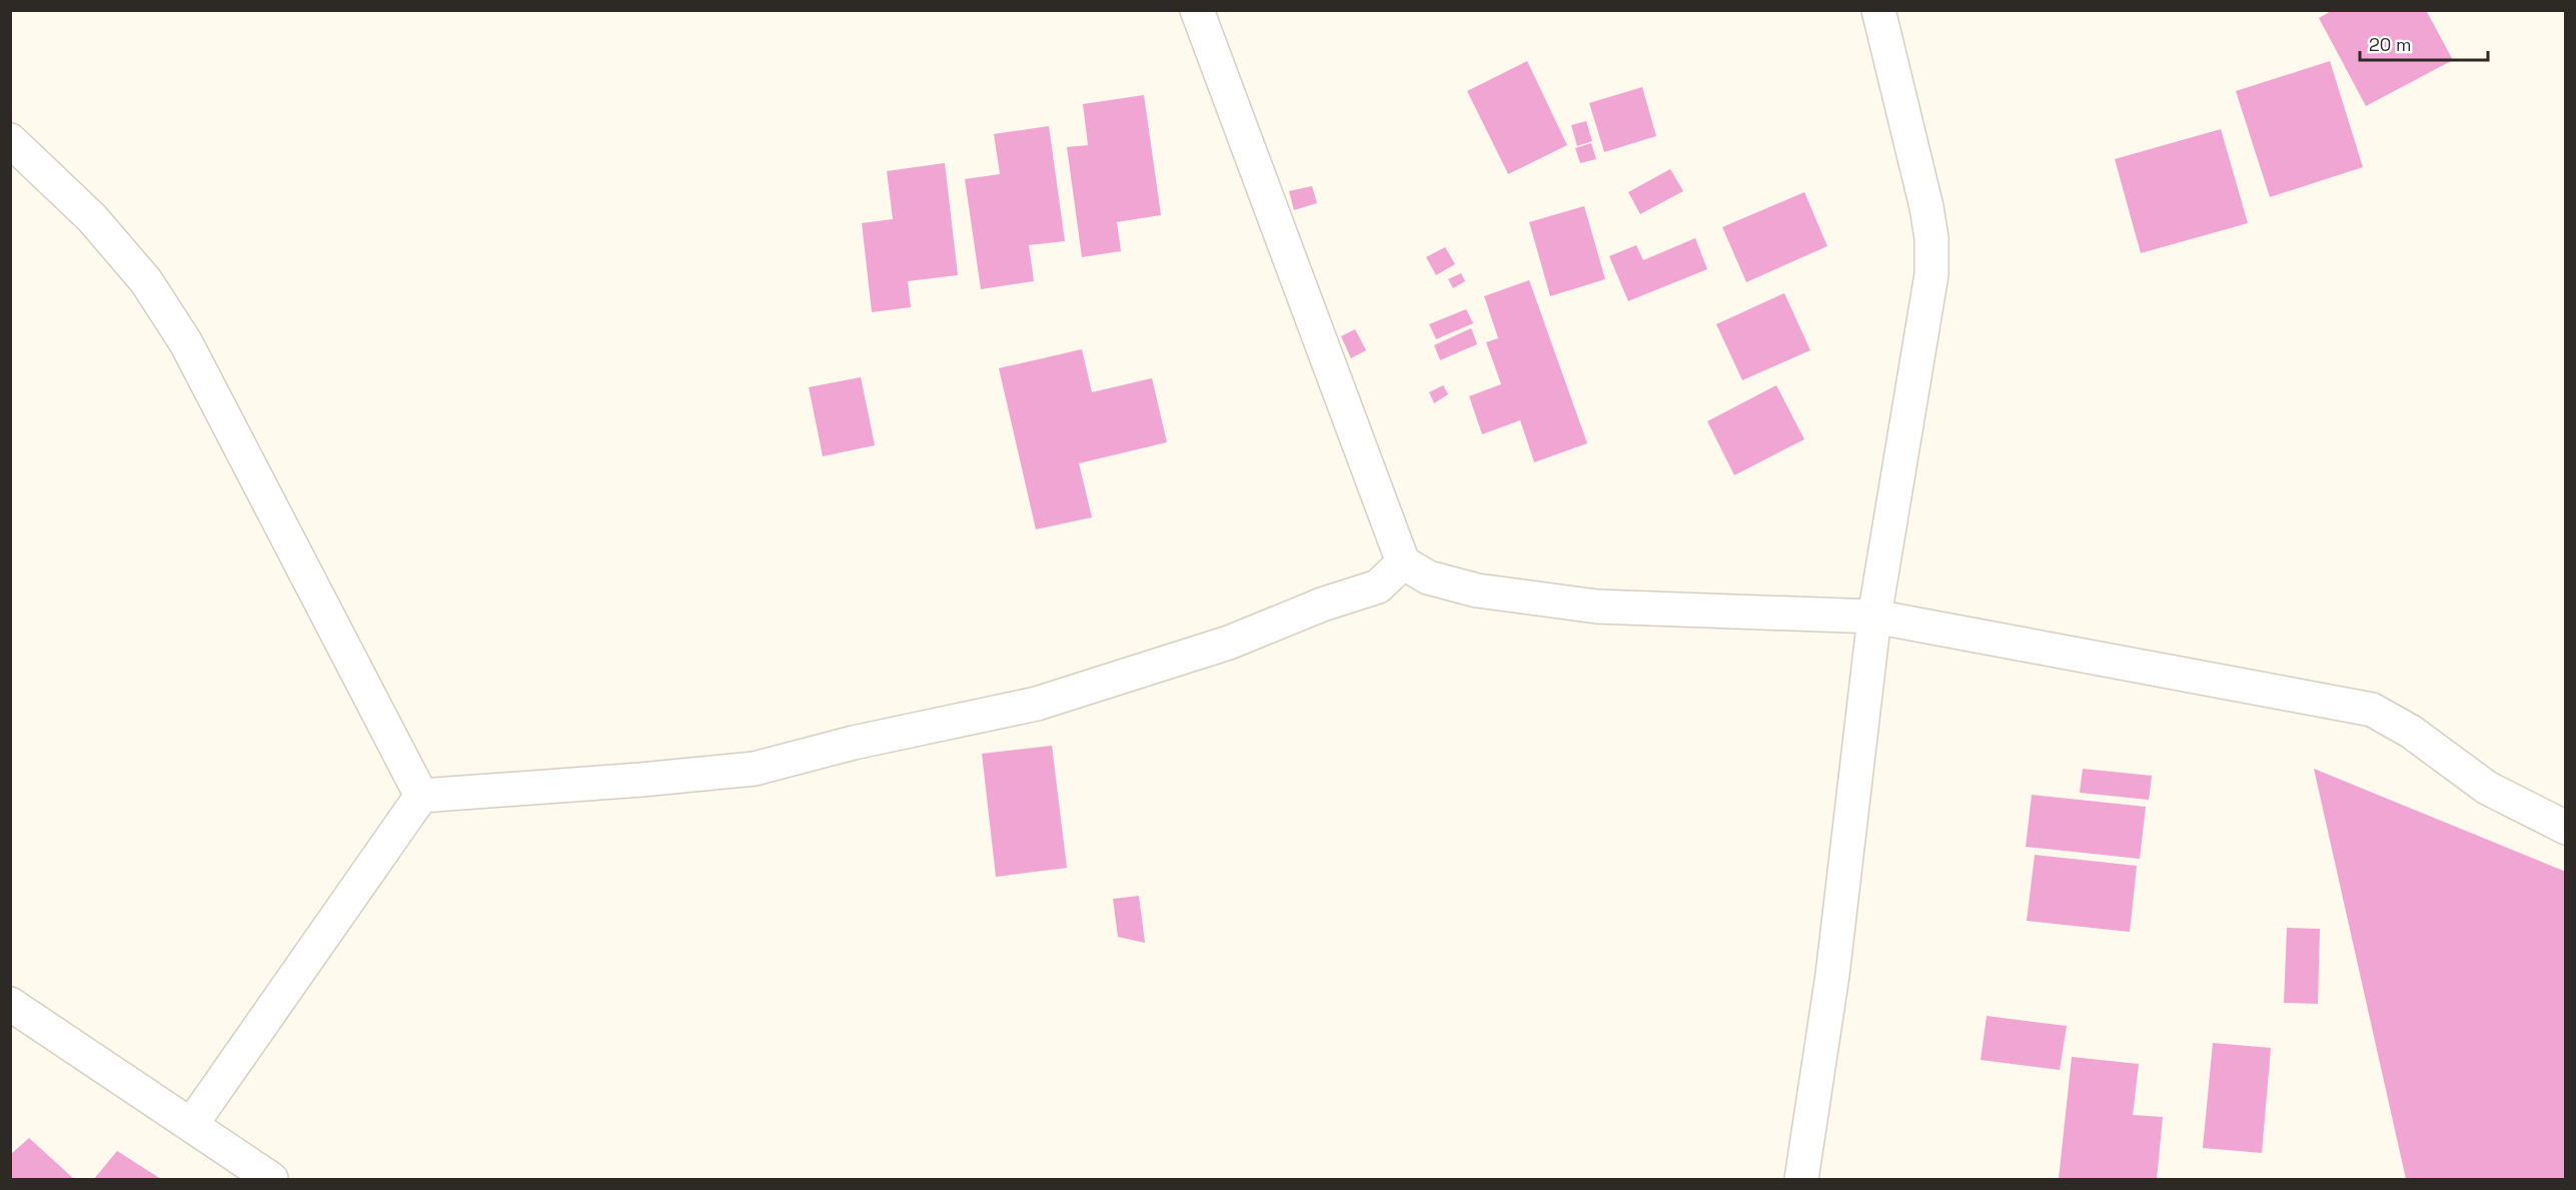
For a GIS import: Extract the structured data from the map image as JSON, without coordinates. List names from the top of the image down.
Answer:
{
  "scale_bar": "20 m"
}
